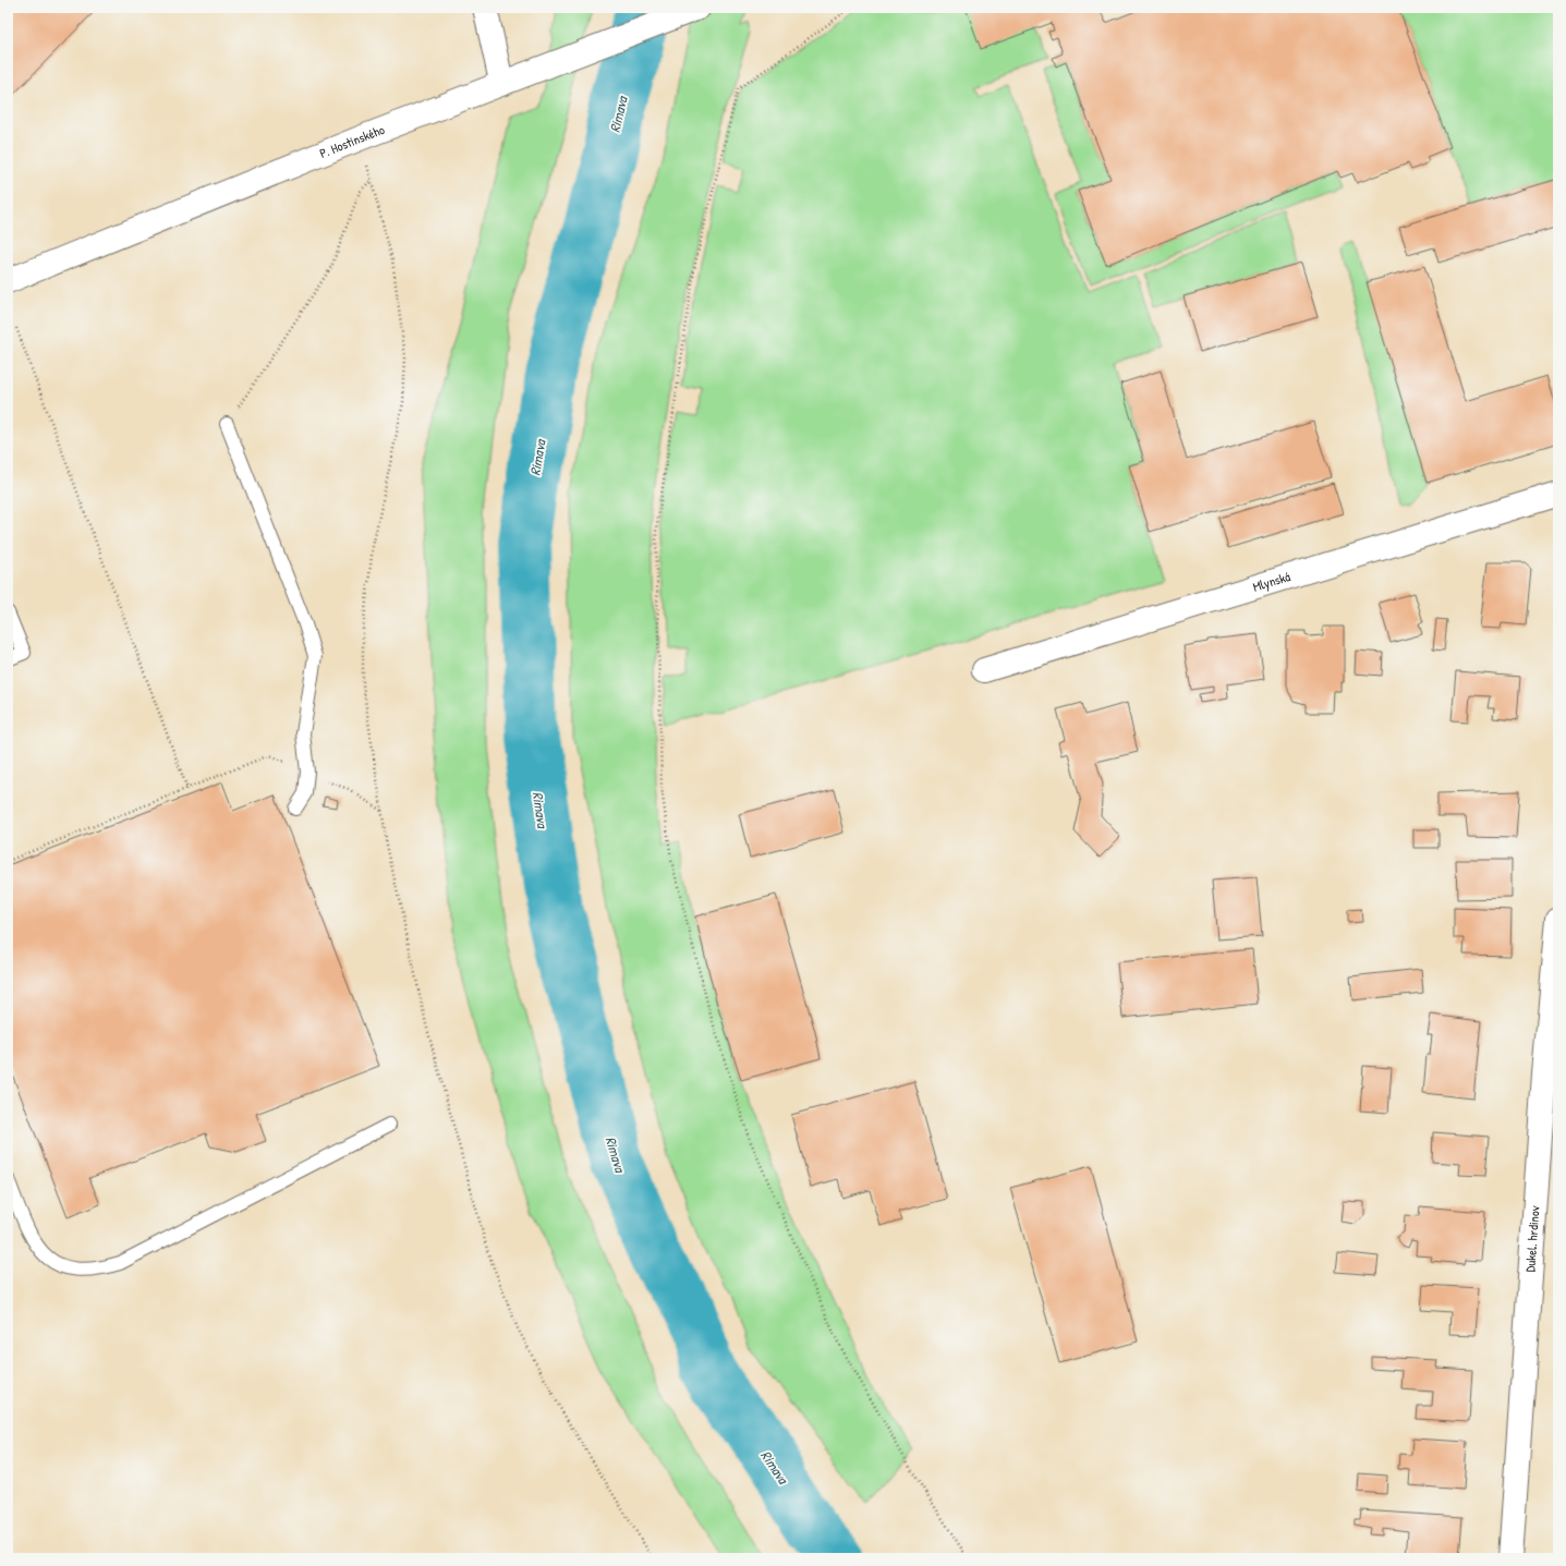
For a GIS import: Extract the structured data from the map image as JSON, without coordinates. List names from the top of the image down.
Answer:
{
  "streets": {
    "street": ["P. Hostinského", "Mlynská", "Dukel. hrdinov"]
  },
  "water": ["Rimava"]
}
